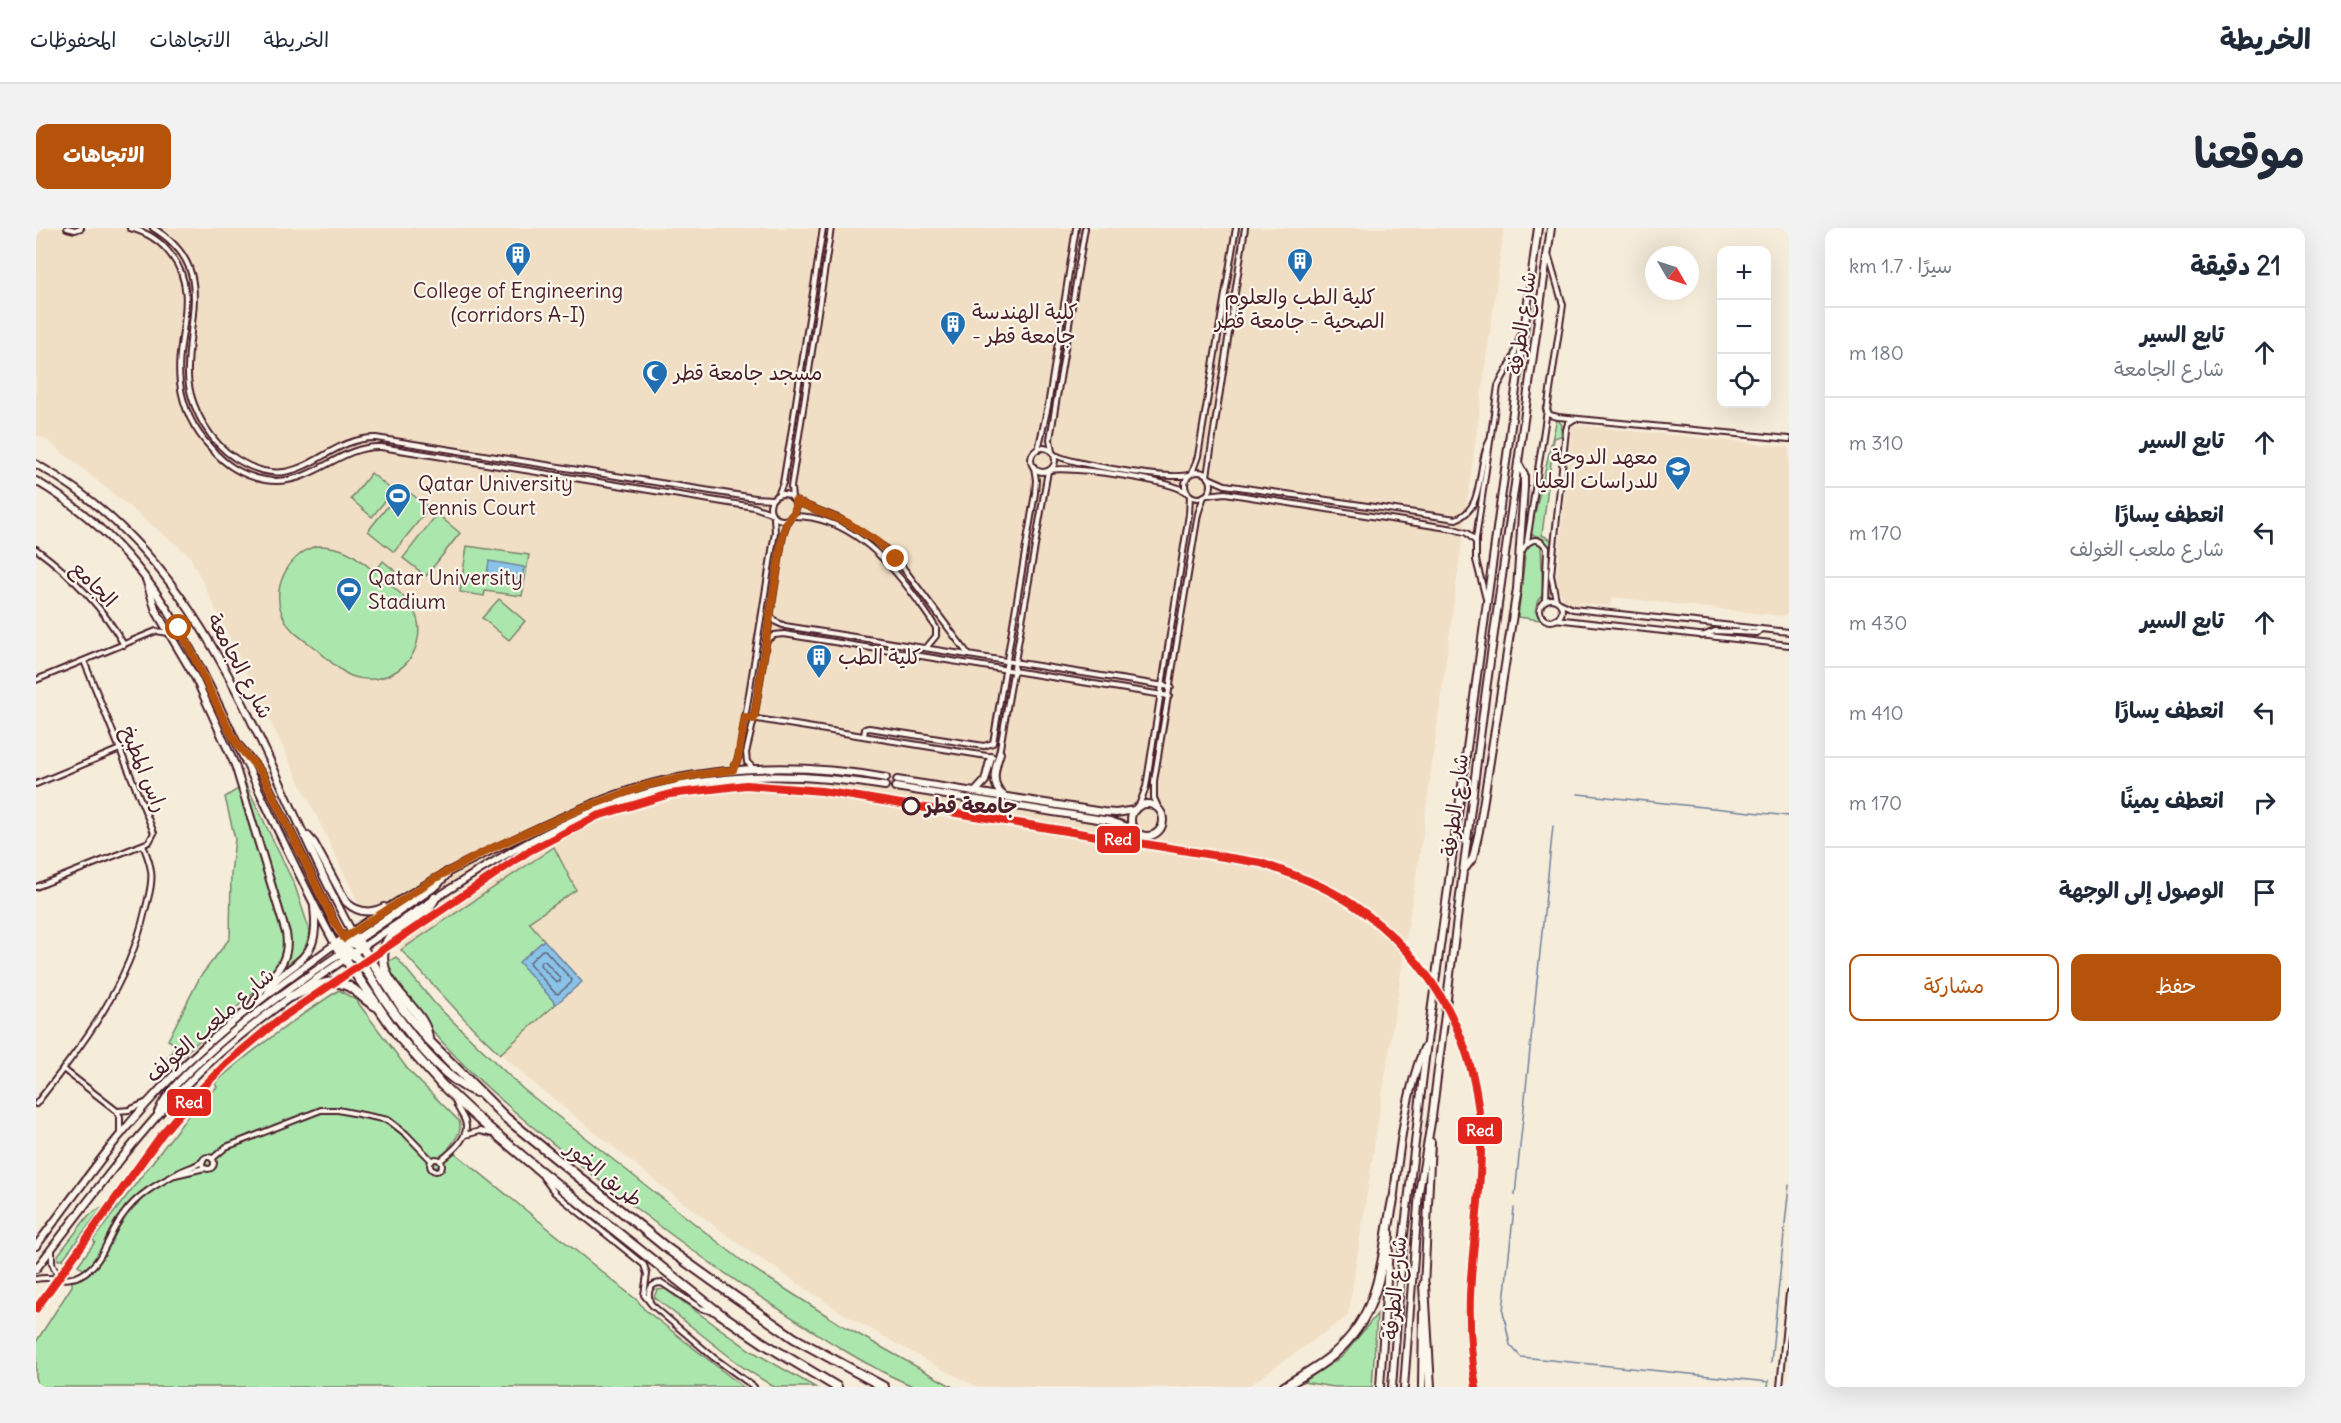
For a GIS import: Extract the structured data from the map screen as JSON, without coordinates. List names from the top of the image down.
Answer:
{
  "streets": {
    "highway": ["طريق الخور"],
    "main road": ["شارع الطرفة", "شارع الجامعة", "شارع ملعب الغولف"],
    "street": ["الجامع", "راس المطبخ"]
  },
  "crossings": [
    ["شارع الجامعة", "شارع ملعب الغولف"],
    ["شارع الجامعة", "طريق الخور"],
    ["شارع ملعب الغولف", "طريق الخور"]
  ],
  "places": {
    "building": [
      "College of Engineering (corridors A-I)",
      "كلية الطب والعلوم الصحية - جامعة قطر",
      "كلية الهندسة - جامعة قطر",
      "كلية الطب"
    ],
    "mosque": ["مسجد جامعة قطر"],
    "school or university": ["معهد الدوحة للدراسات العليا"],
    "sports": ["Qatar University Tennis Court", "Qatar University Stadium"],
    "other": ["جامعة قطر"]
  },
  "lines": ["transit line Red"],
  "north": "bottom right",
  "page": {
    "header": "الخريطة",
    "nav": ["الخريطة", "الاتجاهات", "المحفوظات"],
    "title": "موقعنا",
    "buttons": [
      "الاتجاهات",
      ["حفظ", "مشاركة"]
    ],
    "heading": ["21 دقيقة", "سيرًا · 1.7 km"],
    "map_buttons": ["+", "−"],
    "list": [
      ["تابع السير", "شارع الجامعة", "180 m"],
      ["تابع السير", "310 m"],
      ["انعطف يسارًا", "شارع ملعب الغولف", "170 m"],
      ["تابع السير", "430 m"],
      ["انعطف يسارًا", "410 m"],
      ["انعطف يمينًا", "170 m"],
      "الوصول إلى الوجهة"
    ]
  }
}
